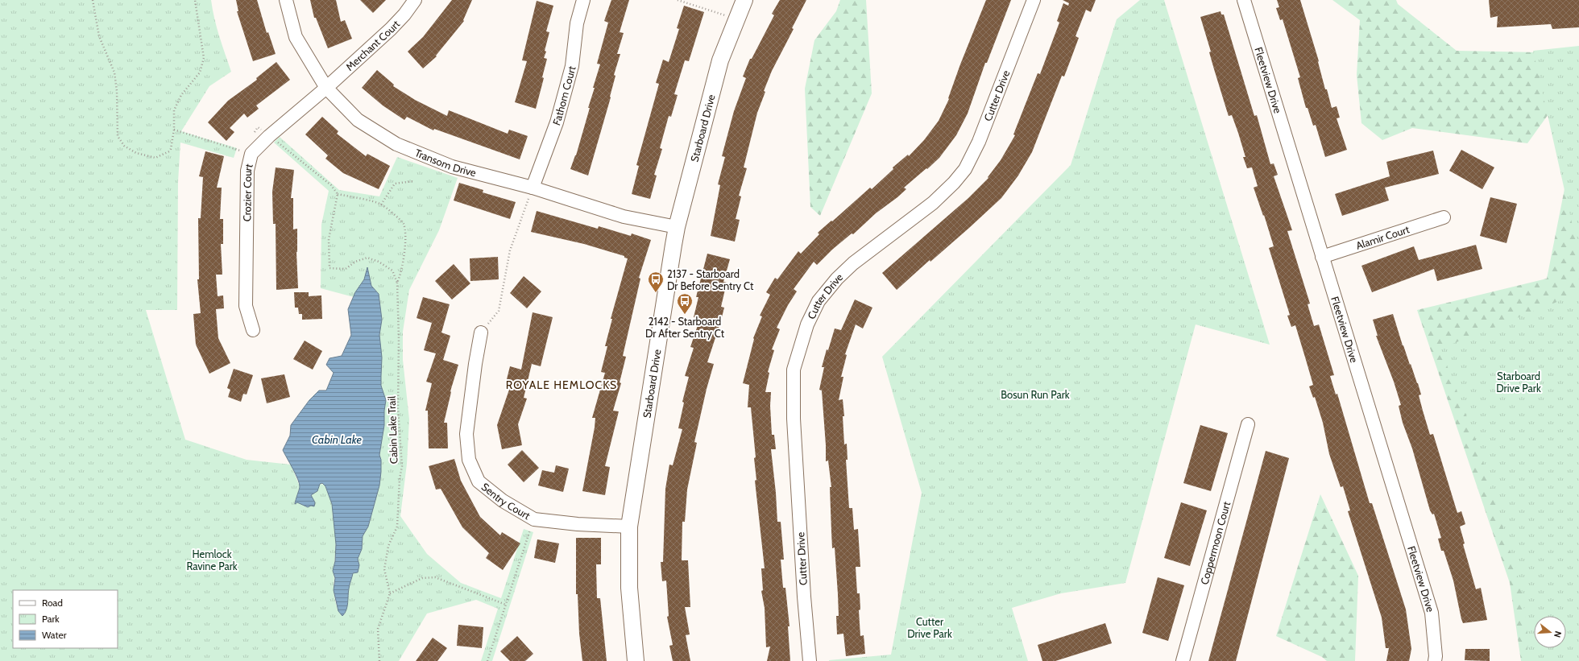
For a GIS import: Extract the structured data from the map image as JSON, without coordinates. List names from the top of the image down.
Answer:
{
  "streets": {
    "street": [
      "Merchant Court",
      "Fleetview Drive",
      "Fathom Court",
      "Cutter Drive",
      "Starboard Drive",
      "Transom Drive",
      "Crozier Court",
      "Alamir Court",
      "Sentry Court",
      "Coppermoon Court"
    ],
    "path": ["Cabin Lake Trail"]
  },
  "crossings": [
    ["Merchant Court", "Transom Drive"],
    ["Merchant Court", "Crozier Court"],
    ["Fleetview Drive", "Alamir Court"],
    ["Fathom Court", "Transom Drive"],
    ["Starboard Drive", "Transom Drive"],
    ["Starboard Drive", "Sentry Court"],
    ["Transom Drive", "Crozier Court"]
  ],
  "districts": ["ROYALE HEMLOCKS"],
  "water": ["Cabin Lake"],
  "parks": [
    "Starboard Drive Park",
    "Bosun Run Park",
    "Hemlock Ravine Park",
    "Cutter Drive Park"
  ],
  "places": {
    "bus stop": ["2137 - Starboard Dr Before Sentry Ct", "2142 - Starboard Dr After Sentry Ct"]
  },
  "legend": ["Road", "Park", "Water"],
  "north": "right"
}
